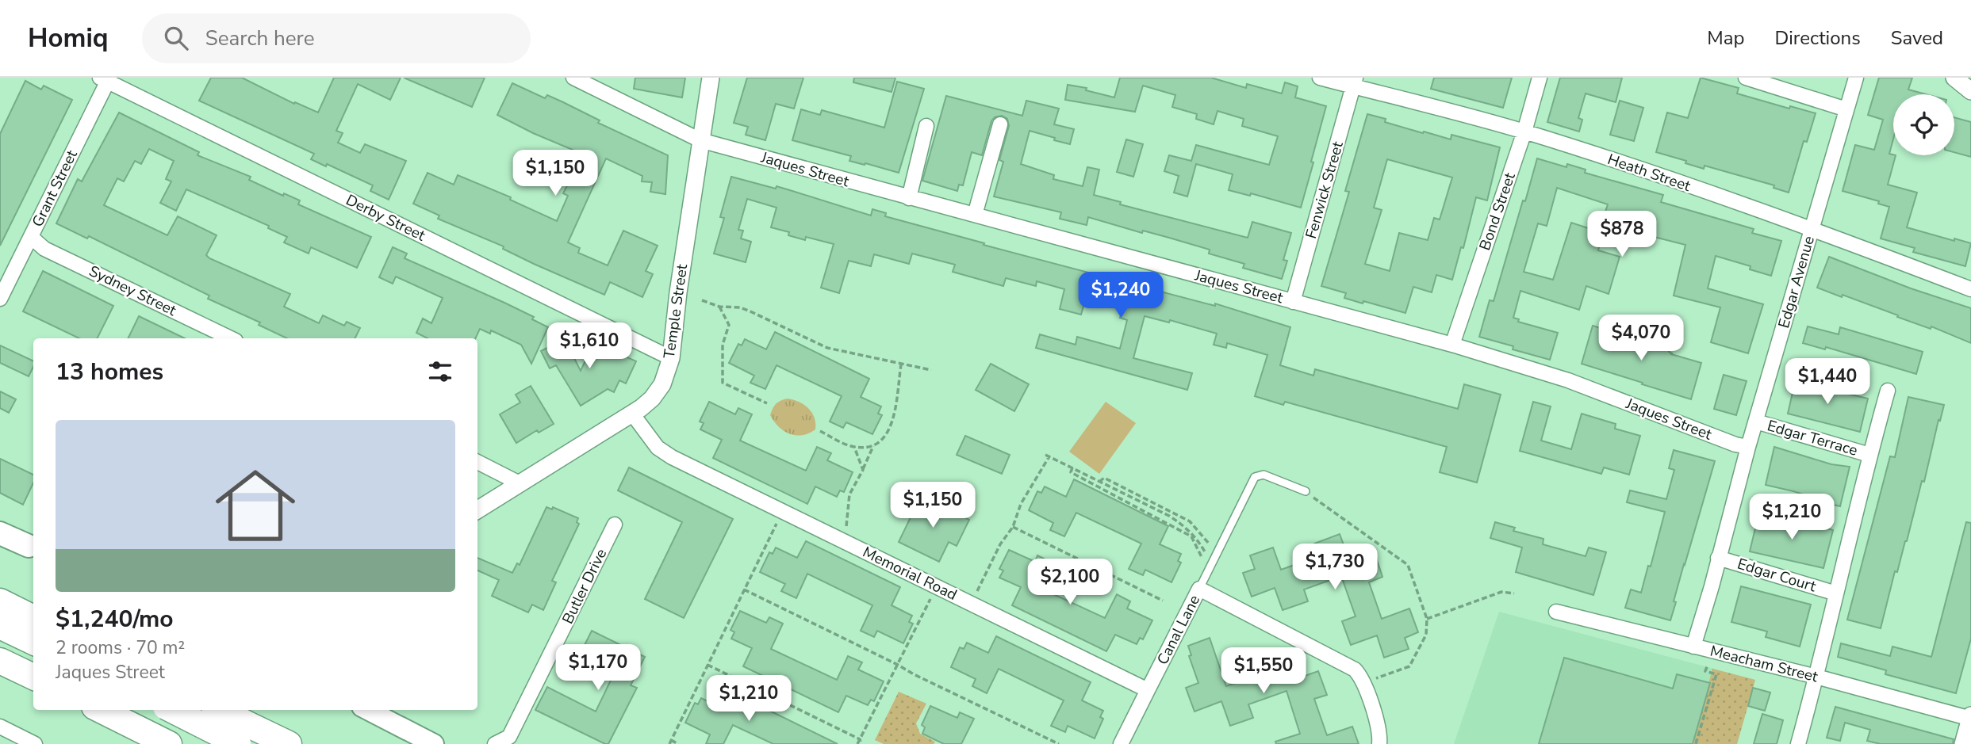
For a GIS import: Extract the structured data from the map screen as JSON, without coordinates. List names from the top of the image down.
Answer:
{
  "streets": {
    "street": [
      "Jaques Street",
      "Heath Street",
      "Grant Street",
      "Fenwick Street",
      "Bond Street",
      "Derby Street",
      "Edgar Avenue",
      "Sydney Street",
      "Temple Street",
      "Edgar Terrace",
      "Memorial Road",
      "Edgar Court",
      "Butler Drive",
      "Canal Lane",
      "Meacham Street"
    ]
  },
  "crossings": [
    ["Jaques Street", "Fenwick Street"],
    ["Jaques Street", "Bond Street"],
    ["Jaques Street", "Edgar Avenue"],
    ["Jaques Street", "Temple Street"],
    ["Heath Street", "Fenwick Street"],
    ["Heath Street", "Bond Street"],
    ["Heath Street", "Edgar Avenue"],
    ["Grant Street", "Derby Street"],
    ["Grant Street", "Sydney Street"],
    ["Derby Street", "Temple Street"],
    ["Edgar Avenue", "Edgar Terrace"],
    ["Edgar Avenue", "Edgar Court"],
    ["Edgar Avenue", "Meacham Street"],
    ["Temple Street", "Memorial Road"],
    ["Memorial Road", "Canal Lane"]
  ],
  "page": {
    "header": "Homiq",
    "search": "Search here",
    "nav": ["Map", "Directions", "Saved"],
    "price": [
      "$1,150",
      "$878",
      "$1,240",
      "$4,070",
      "$1,610",
      "$1,440",
      "$1,150",
      "$1,210",
      "$1,730",
      "$2,100",
      "$1,170",
      "$1,550",
      "$1,210"
    ],
    "heading": "13 homes",
    "list": [
      {
        "name": "$1,240/mo",
        "note": "2 rooms · 70 m² · Jaques Street"
      }
    ]
  }
}
